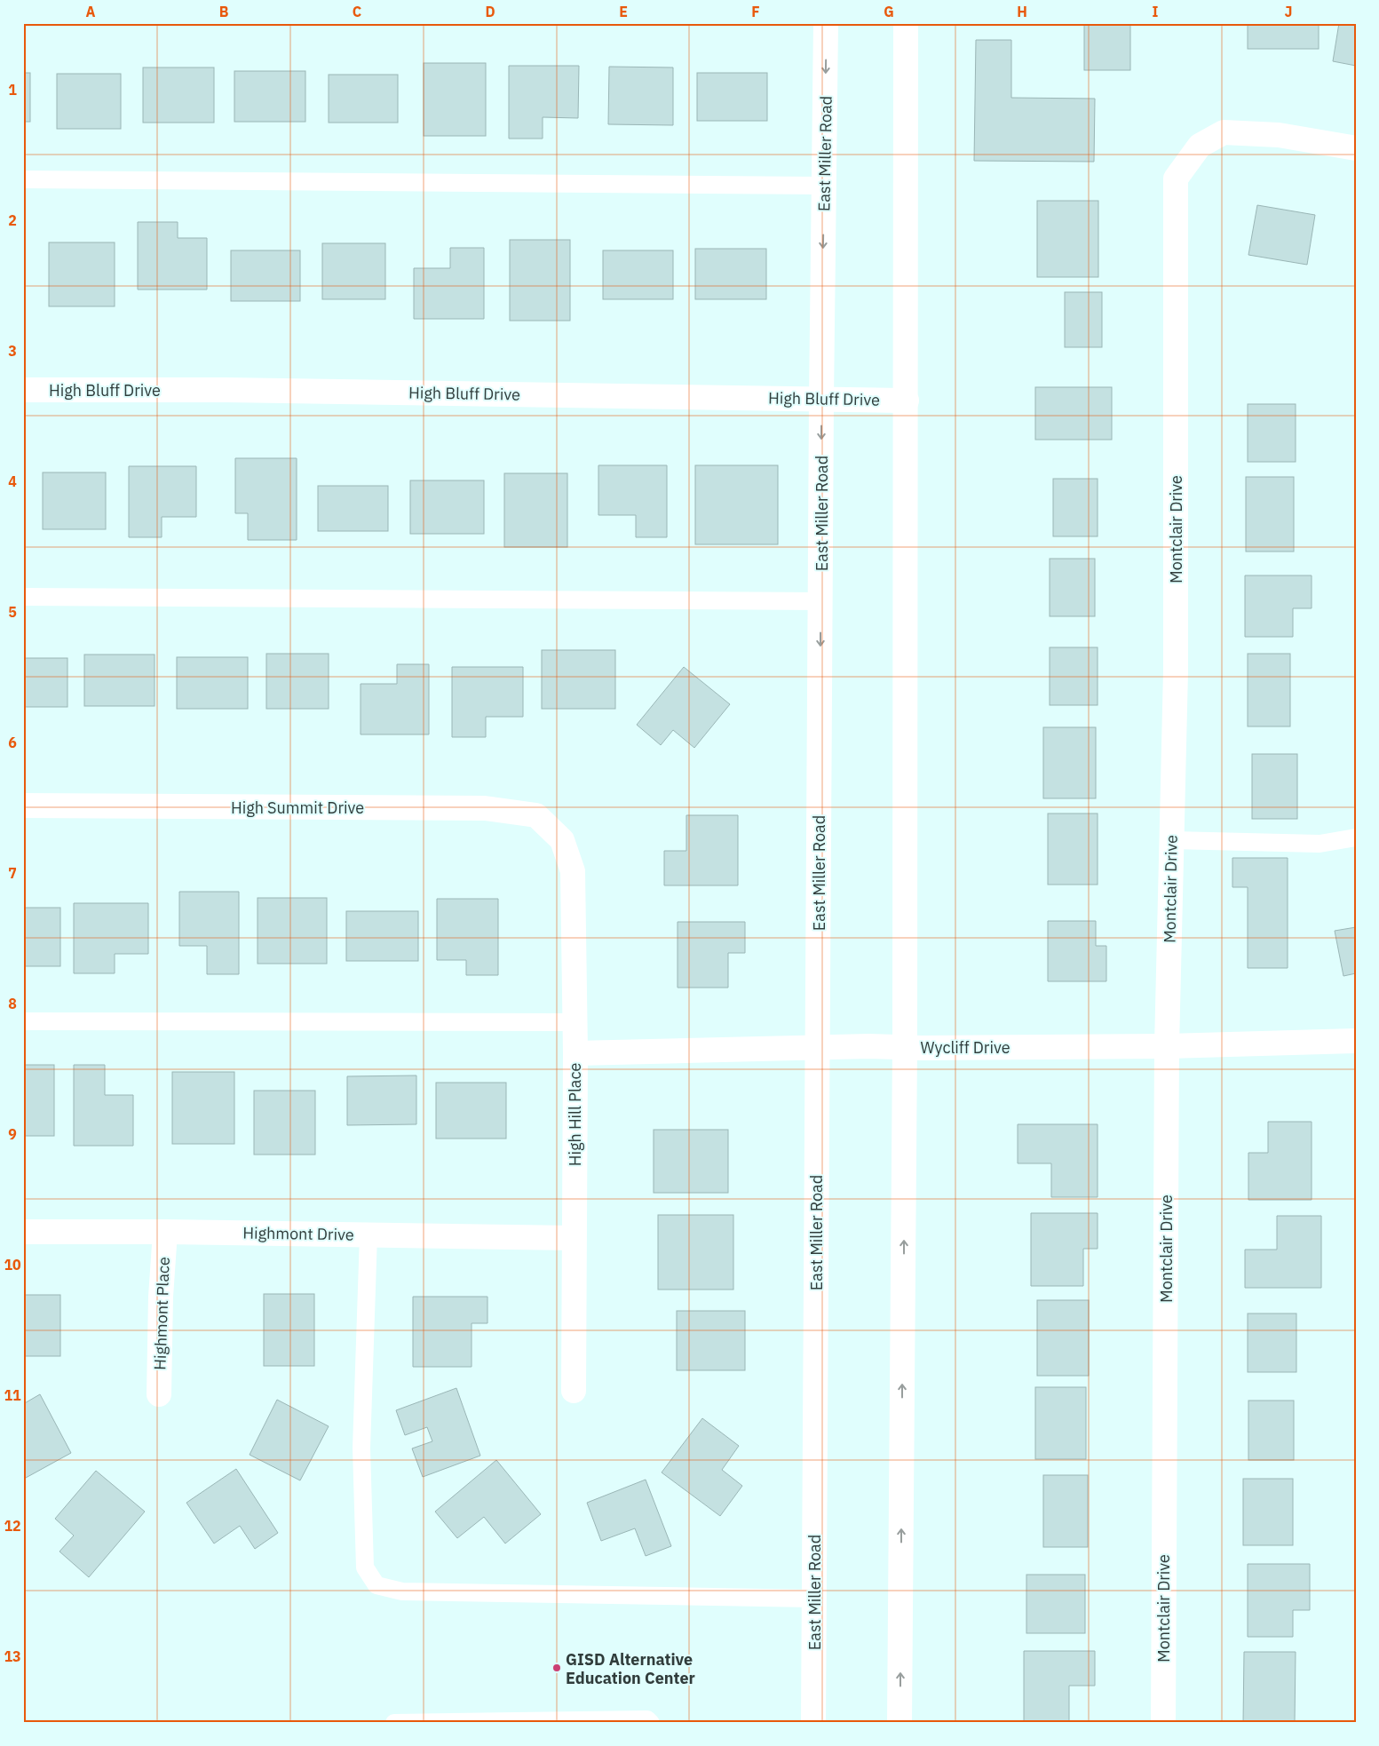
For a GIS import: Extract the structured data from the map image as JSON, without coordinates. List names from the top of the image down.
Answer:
{
  "streets": {
    "street": [
      "East Miller Road",
      "High Bluff Drive",
      "Montclair Drive",
      "High Summit Drive",
      "Wycliff Drive",
      "High Hill Place",
      "Highmont Drive",
      "Highmont Place"
    ]
  },
  "crossings": [
    ["East Miller Road", "High Bluff Drive"],
    ["East Miller Road", "Wycliff Drive"],
    ["Montclair Drive", "Wycliff Drive"],
    ["High Summit Drive", "High Hill Place"],
    ["Wycliff Drive", "High Hill Place"],
    ["High Hill Place", "Highmont Drive"],
    ["Highmont Drive", "Highmont Place"]
  ],
  "places": ["GISD Alternative Education Center"],
  "grid": {
    "columns": [
      "A",
      "B",
      "C",
      "D",
      "E",
      "F",
      "G",
      "H",
      "I",
      "J"
    ],
    "rows": [
      "1",
      "2",
      "3",
      "4",
      "5",
      "6",
      "7",
      "8",
      "9",
      "10",
      "11",
      "12",
      "13"
    ]
  }
}
